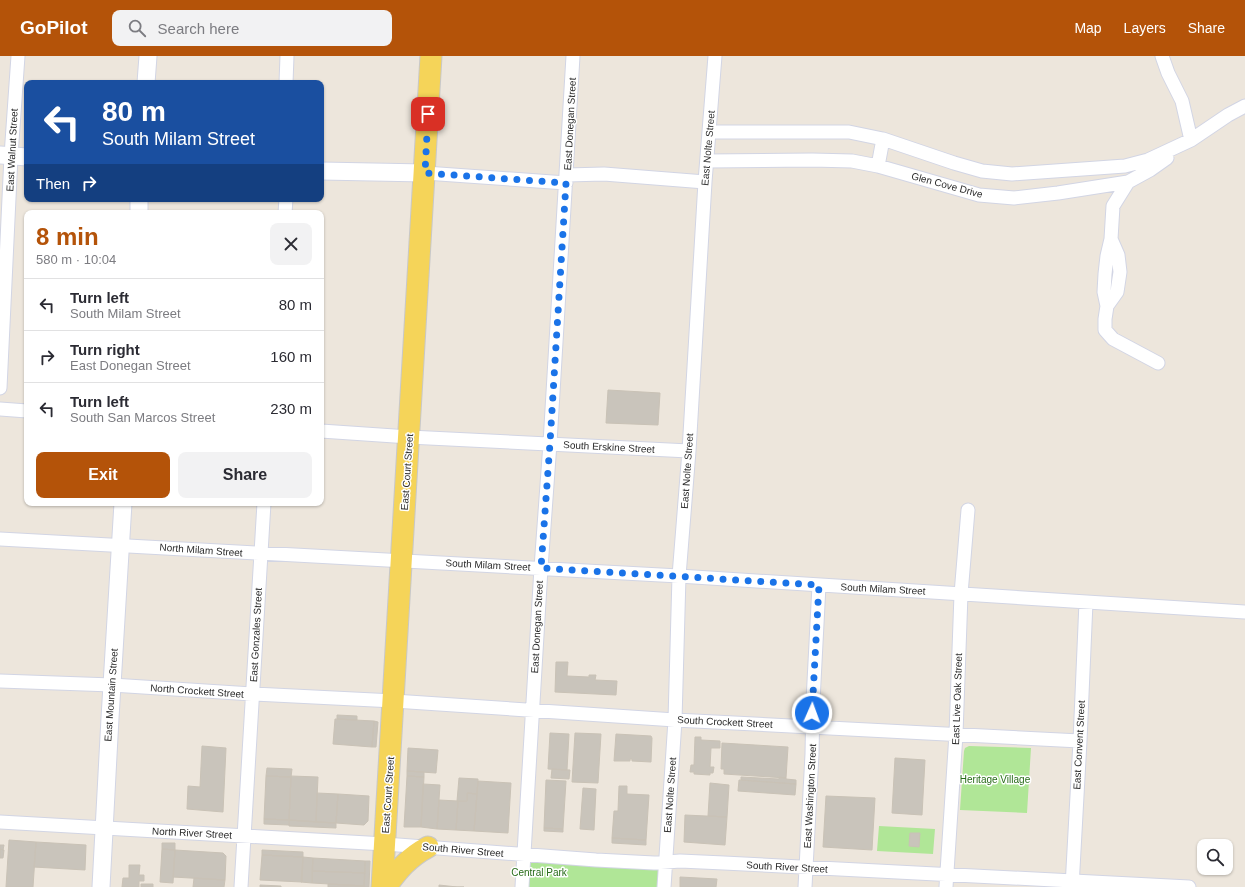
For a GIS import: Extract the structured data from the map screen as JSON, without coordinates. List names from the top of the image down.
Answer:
{
  "streets": {
    "main road": ["East Court Street"],
    "street": [
      "East Donegan Street",
      "East Nolte Street",
      "East Walnut Street",
      "Glen Cove Drive",
      "South Erskine Street",
      "North Milam Street",
      "South Milam Street",
      "East Gonzales Street",
      "North Crockett Street",
      "East Mountain Street",
      "East Live Oak Street",
      "South Crockett Street",
      "East Convent Street",
      "East Washington Street",
      "North River Street",
      "South River Street"
    ]
  },
  "crossings": [
    ["East Donegan Street", "South Erskine Street"],
    ["East Donegan Street", "South Milam Street"],
    ["East Donegan Street", "South Crockett Street"],
    ["East Donegan Street", "South River Street"],
    ["East Nolte Street", "Glen Cove Drive"],
    ["East Nolte Street", "South Erskine Street"],
    ["East Nolte Street", "South Milam Street"],
    ["East Nolte Street", "South Crockett Street"],
    ["East Nolte Street", "South River Street"],
    ["South Erskine Street", "East Court Street"],
    ["East Court Street", "North Milam Street"],
    ["East Court Street", "South Milam Street"],
    ["East Court Street", "North Crockett Street"],
    ["East Court Street", "South Crockett Street"],
    ["East Court Street", "North River Street"],
    ["East Court Street", "South River Street"],
    ["North Milam Street", "South Milam Street"],
    ["North Milam Street", "East Gonzales Street"],
    ["North Milam Street", "East Mountain Street"],
    ["South Milam Street", "East Live Oak Street"],
    ["South Milam Street", "East Convent Street"],
    ["South Milam Street", "East Washington Street"],
    ["East Gonzales Street", "North Crockett Street"],
    ["East Gonzales Street", "North River Street"],
    ["North Crockett Street", "East Mountain Street"],
    ["North Crockett Street", "South Crockett Street"],
    ["East Mountain Street", "North River Street"],
    ["East Live Oak Street", "South Crockett Street"],
    ["East Live Oak Street", "South River Street"],
    ["South Crockett Street", "East Convent Street"],
    ["South Crockett Street", "East Washington Street"],
    ["East Convent Street", "South River Street"],
    ["East Washington Street", "South River Street"],
    ["North River Street", "South River Street"]
  ],
  "parks": ["Heritage Village", "Central Park"],
  "page": {
    "header": "GoPilot",
    "search": "Search here",
    "nav": ["Map", "Layers", "Share"],
    "turn": ["80 m", "South Milam Street"],
    "then": "Then",
    "heading": ["8 min", "580 m · 10:04"],
    "list": [
      {
        "name": "Turn left",
        "note": "South Milam Street",
        "value": "80 m"
      },
      {
        "name": "Turn right",
        "note": "East Donegan Street",
        "value": "160 m"
      },
      {
        "name": "Turn left",
        "note": "South San Marcos Street",
        "value": "230 m"
      }
    ],
    "buttons": ["Exit", "Share"]
  }
}
